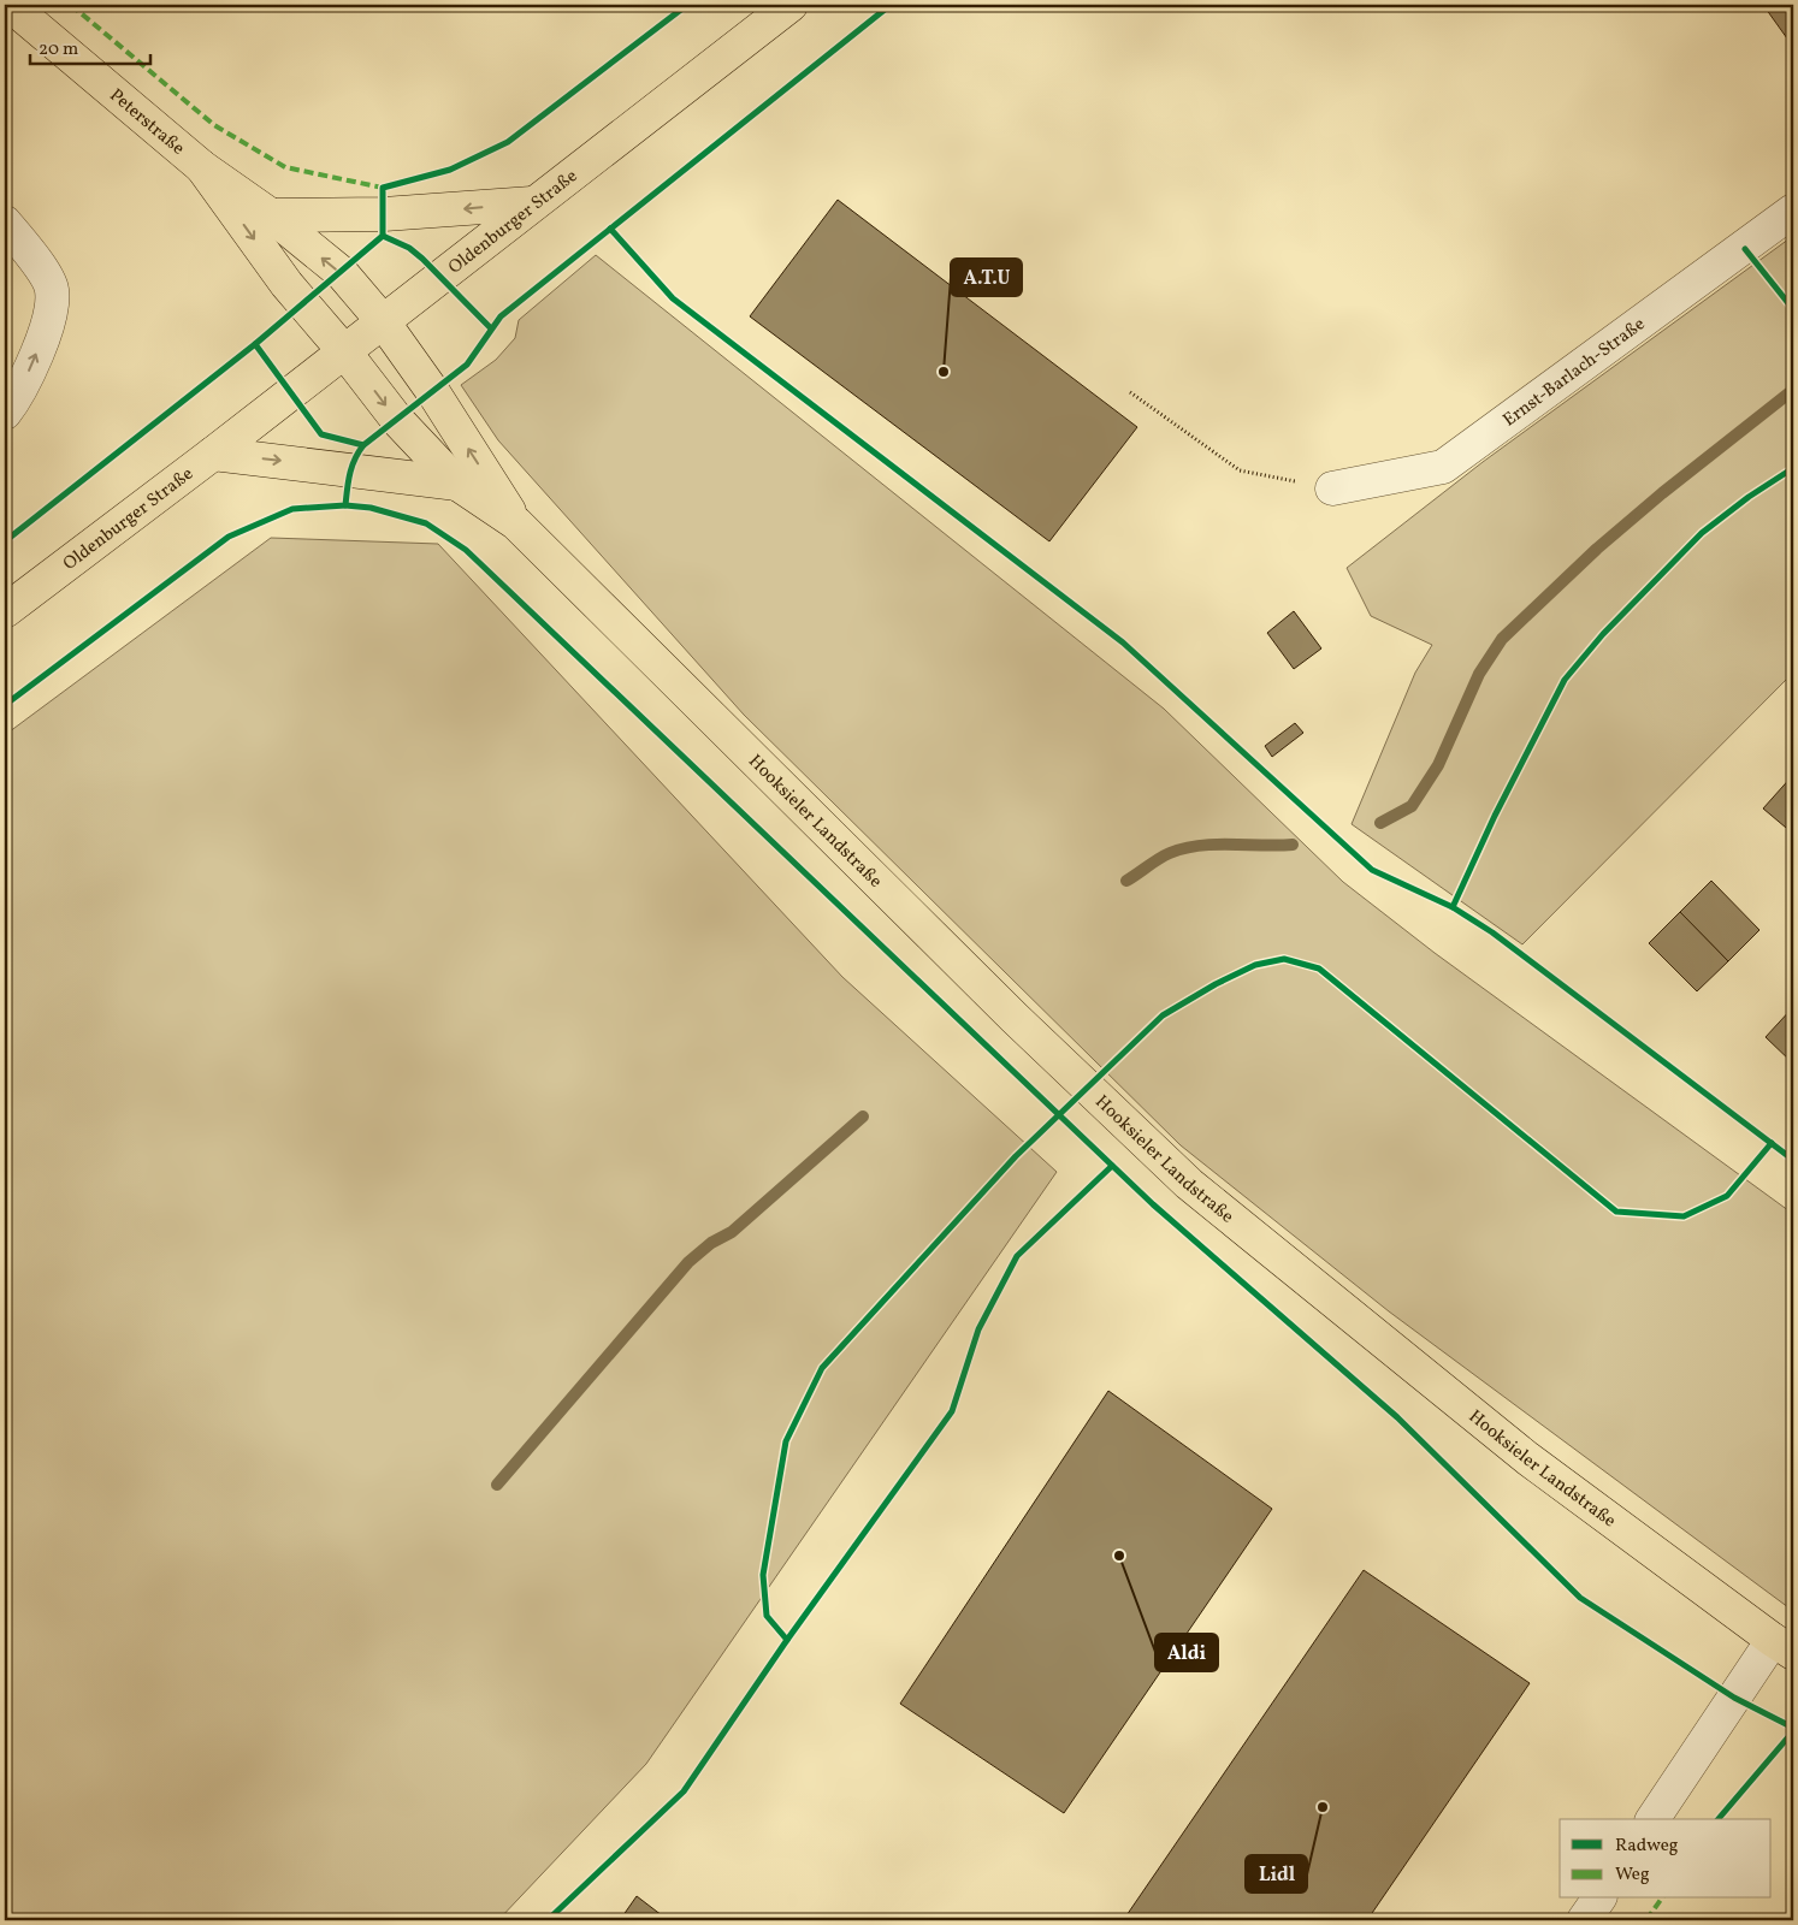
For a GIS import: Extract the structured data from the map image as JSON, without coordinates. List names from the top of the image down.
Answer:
{
  "streets": {
    "main road": ["Peterstraße", "Oldenburger Straße", "Hooksieler Landstraße"],
    "street": ["Ernst-Barlach-Straße"]
  },
  "crossings": [
    ["Peterstraße", "Oldenburger Straße"],
    ["Peterstraße", "Hooksieler Landstraße"],
    ["Oldenburger Straße", "Hooksieler Landstraße"]
  ],
  "places": ["A.T.U", "Aldi", "Lidl"],
  "legend": ["Radweg", "Weg"],
  "scale_bar": "20 m"
}
